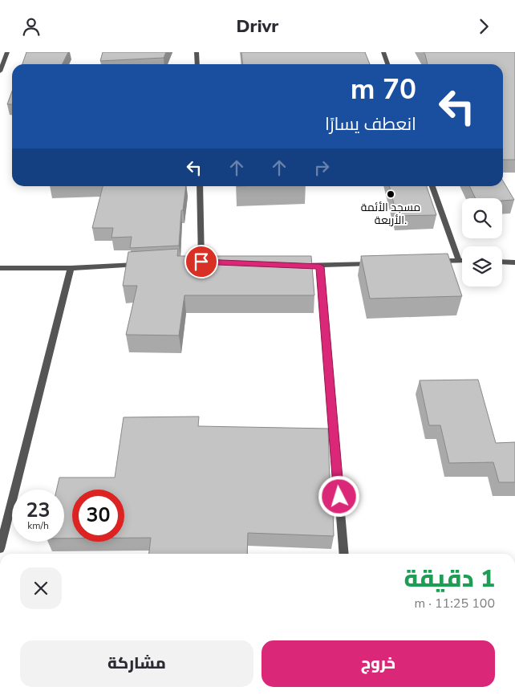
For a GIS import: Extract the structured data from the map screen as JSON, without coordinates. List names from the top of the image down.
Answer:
{
  "places": ["مسجد الأئمة الأربعة."],
  "page": {
    "header": "Drivr",
    "turn": ["70 m", "انعطف يسارًا"],
    "speed": "23 km/h",
    "limit": "30",
    "heading": ["1 دقيقة", "100 m · 11:25"],
    "buttons": ["خروج", "مشاركة"]
  }
}
